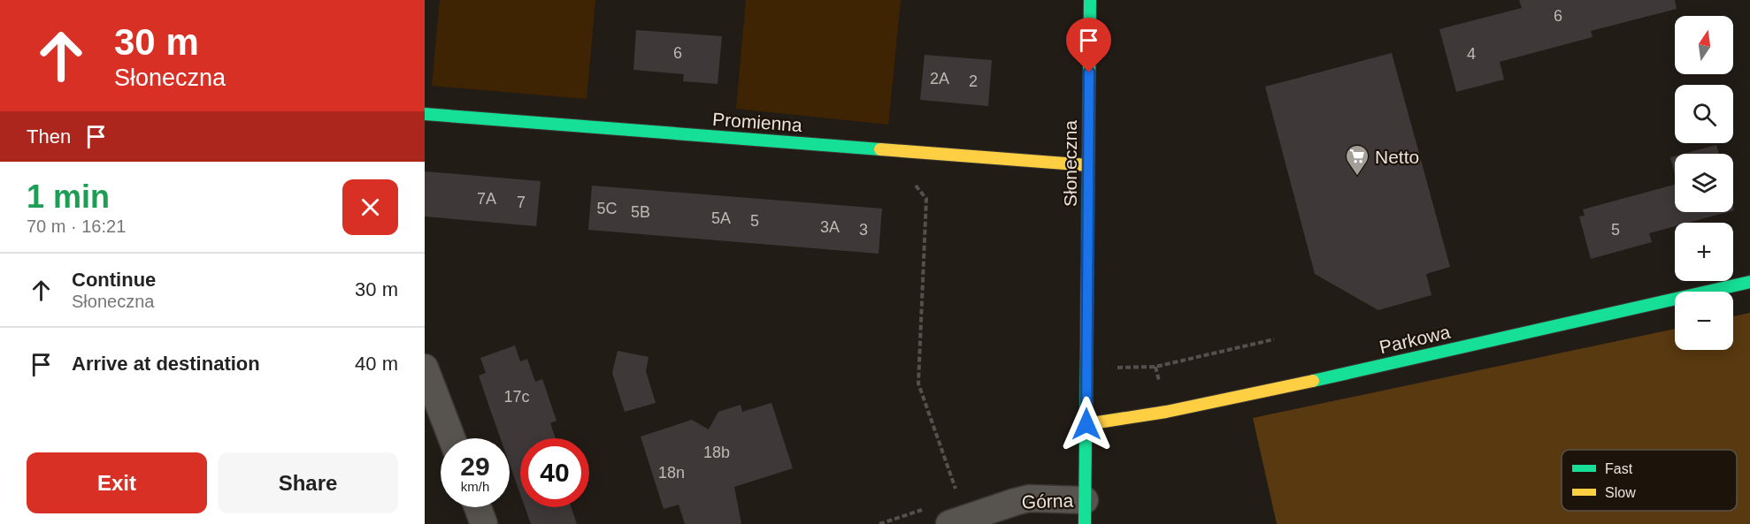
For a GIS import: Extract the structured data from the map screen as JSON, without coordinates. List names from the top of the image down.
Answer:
{
  "streets": {
    "street": [
      "Promienna",
      "Słoneczna",
      "Parkowa",
      "Górna"
    ]
  },
  "crossings": [
    ["Promienna", "Słoneczna"],
    ["Słoneczna", "Górna"],
    ["Parkowa", "Górna"]
  ],
  "places": {
    "supermarket": ["Netto"]
  },
  "house_numbers": [
    "6",
    "6",
    "4",
    "2A",
    "2",
    "7A",
    "7",
    "5C",
    "5B",
    "5A",
    "5",
    "3A",
    "3",
    "5",
    "17c",
    "18b",
    "18n"
  ],
  "legend": ["Fast", "Slow"],
  "north": "top",
  "page": {
    "turn": ["30 m", "Słoneczna"],
    "map_buttons": ["+", "−"],
    "then": "Then",
    "heading": ["1 min", "70 m · 16:21"],
    "list": [
      {
        "name": "Continue",
        "note": "Słoneczna",
        "value": "30 m"
      },
      {
        "name": "Arrive at destination",
        "value": "40 m"
      }
    ],
    "speed": "29 km/h",
    "limit": "40",
    "buttons": ["Exit", "Share"]
  }
}
